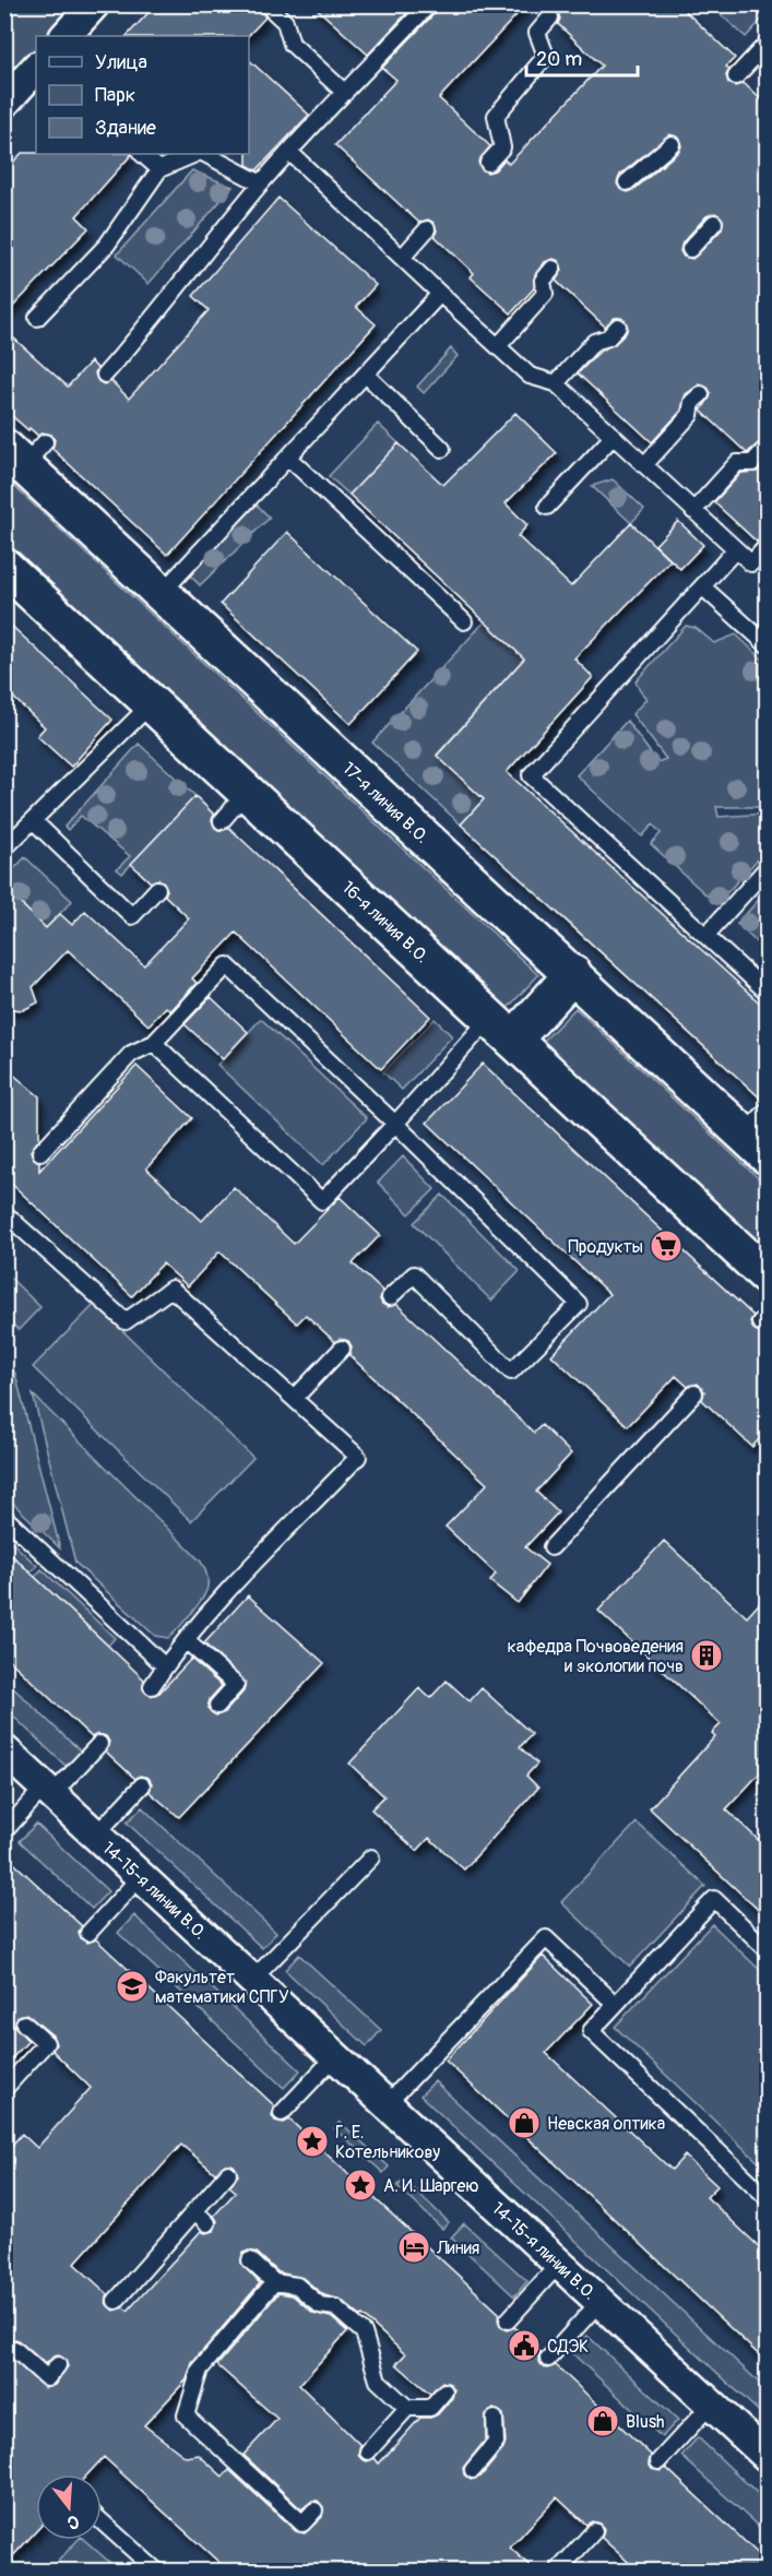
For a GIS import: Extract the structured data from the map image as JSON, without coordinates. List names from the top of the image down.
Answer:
{
  "streets": {
    "street": ["17-я линия В.О.", "16-я линия В.О.", "14-15-я линии В.О."]
  },
  "places": {
    "supermarket": ["Продукты"],
    "building": ["кафедра Почвоведения и экологии почв"],
    "school or university": ["Факультет математики СПГУ"],
    "shop": ["Невская оптика", "Blush"],
    "place": ["Г. Е. Котельникову", "А. И. Шаргею"],
    "hotel": ["Линия"],
    "public building": ["СДЭК"]
  },
  "legend": ["Улица", "Парк", "Здание"],
  "scale_bar": "20 m",
  "north": "bottom"
}
